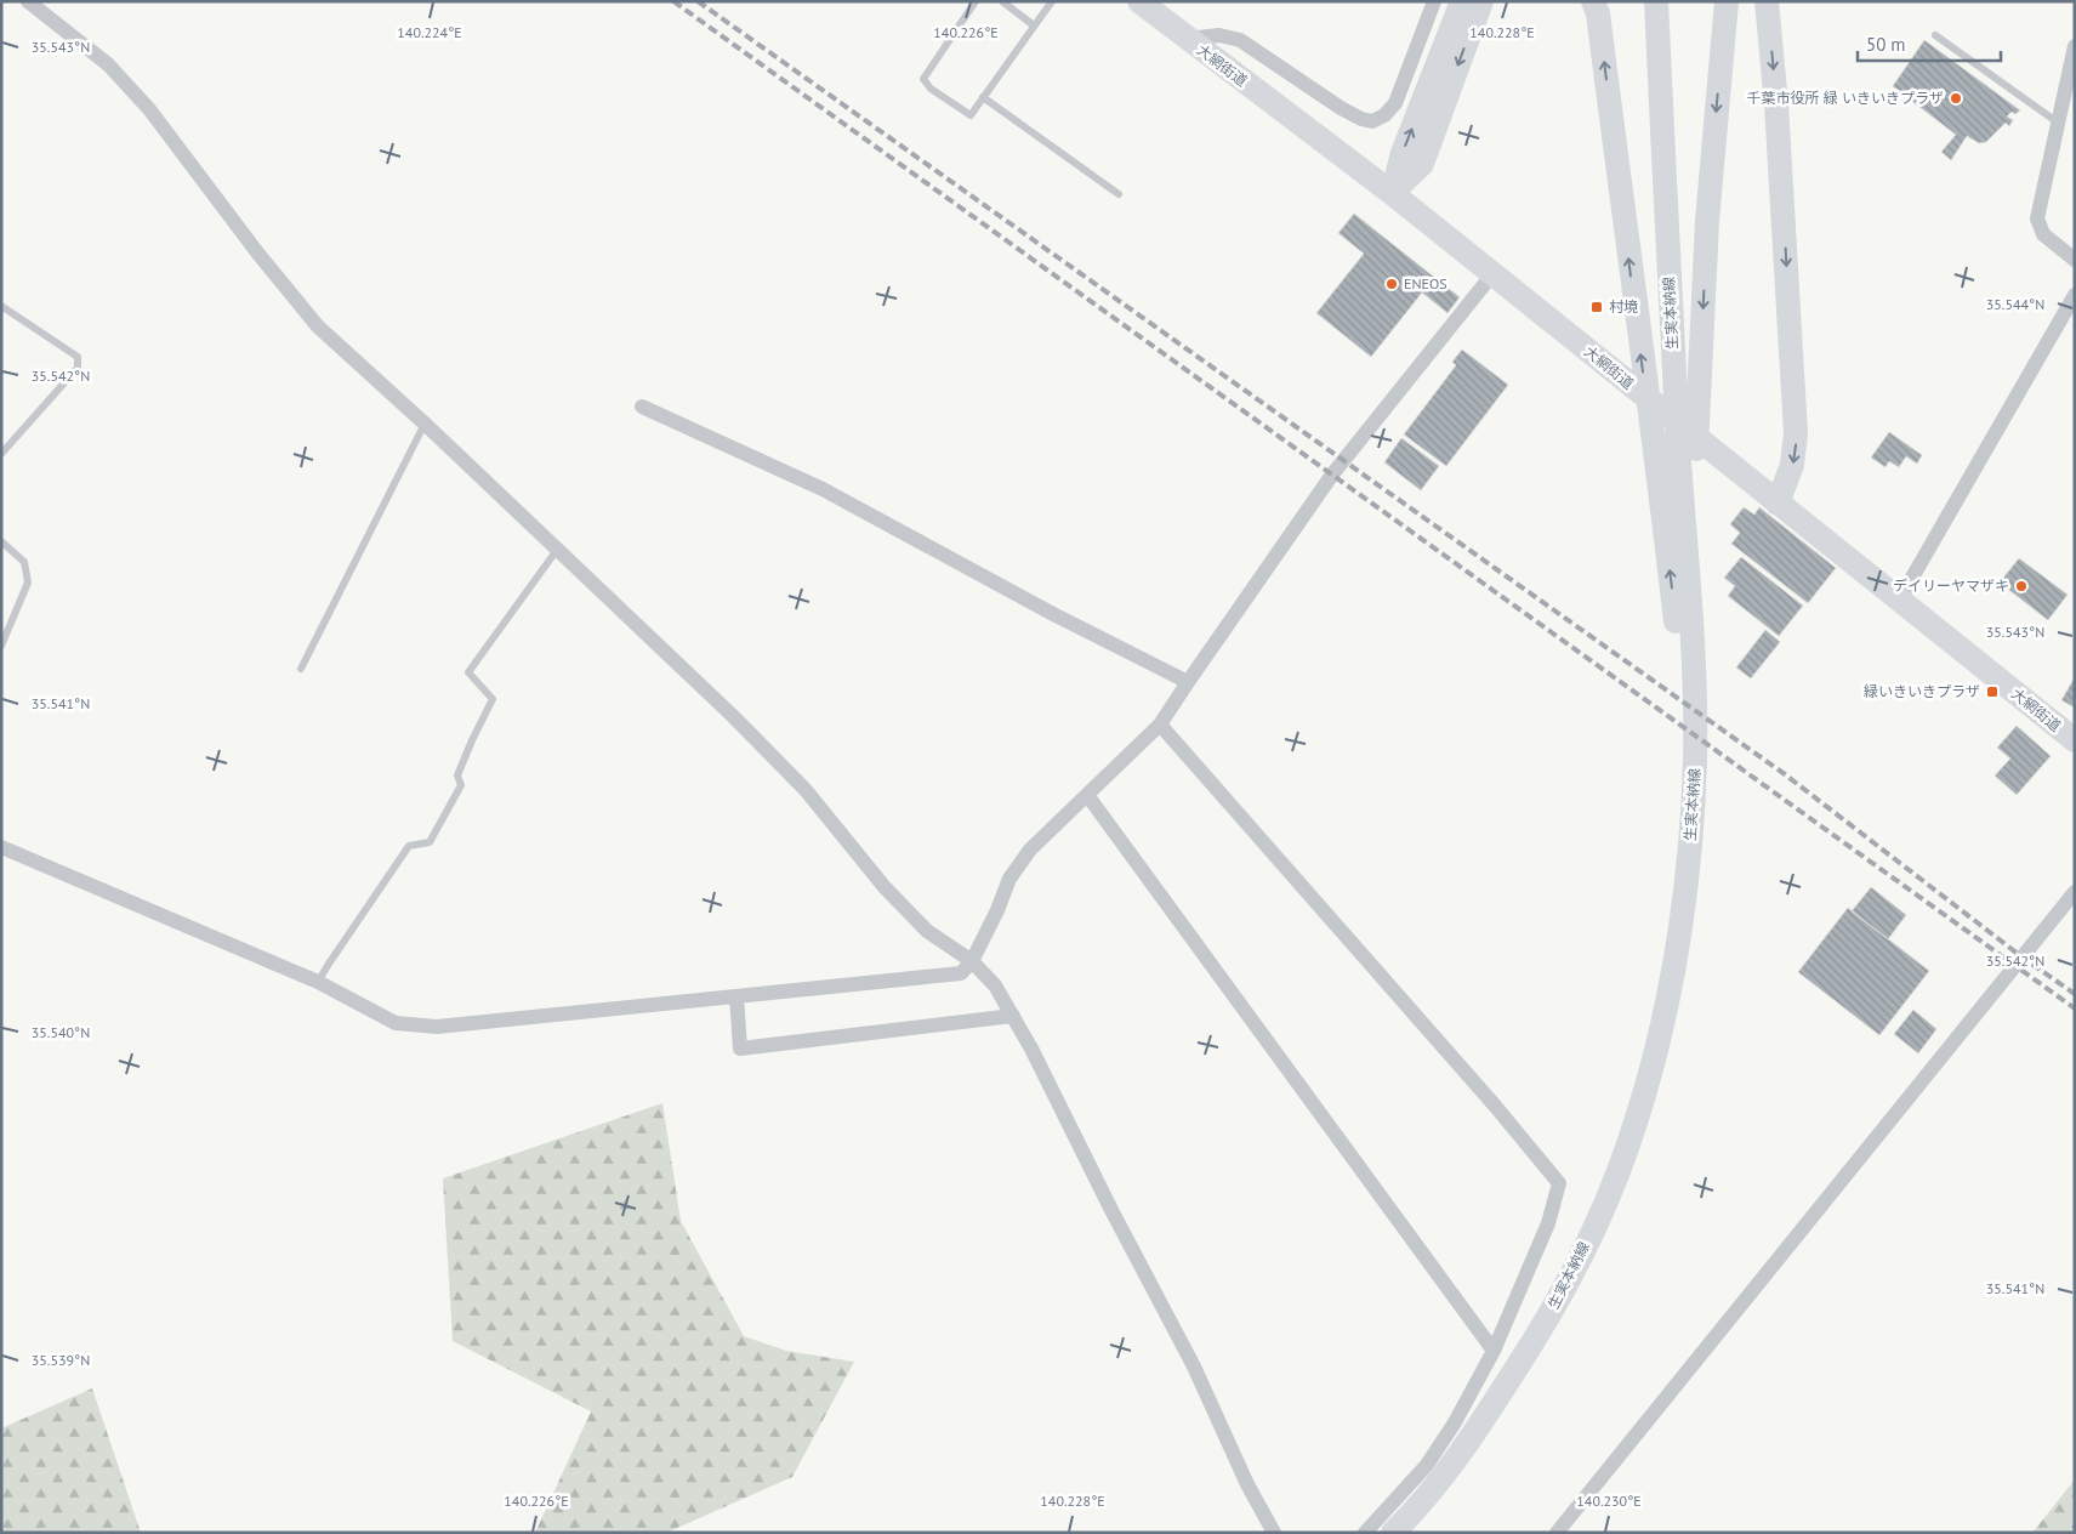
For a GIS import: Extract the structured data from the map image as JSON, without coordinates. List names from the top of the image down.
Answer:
{
  "streets": {
    "main road": ["大網街道", "生実本納線"]
  },
  "places": {
    "other": ["千葉市役所 緑 いきいきプラザ", "ENEOS", "デイリーヤマザキ"],
    "transit": ["村境", "緑いきいきプラザ"]
  },
  "scale_bar": "50 m",
  "coordinates": [
    "140.224°E",
    "140.226°E",
    "140.228°E",
    "35.543°N",
    "35.544°N",
    "35.542°N",
    "35.541°N",
    "35.540°N",
    "35.539°N",
    "140.230°E"
  ]
}
